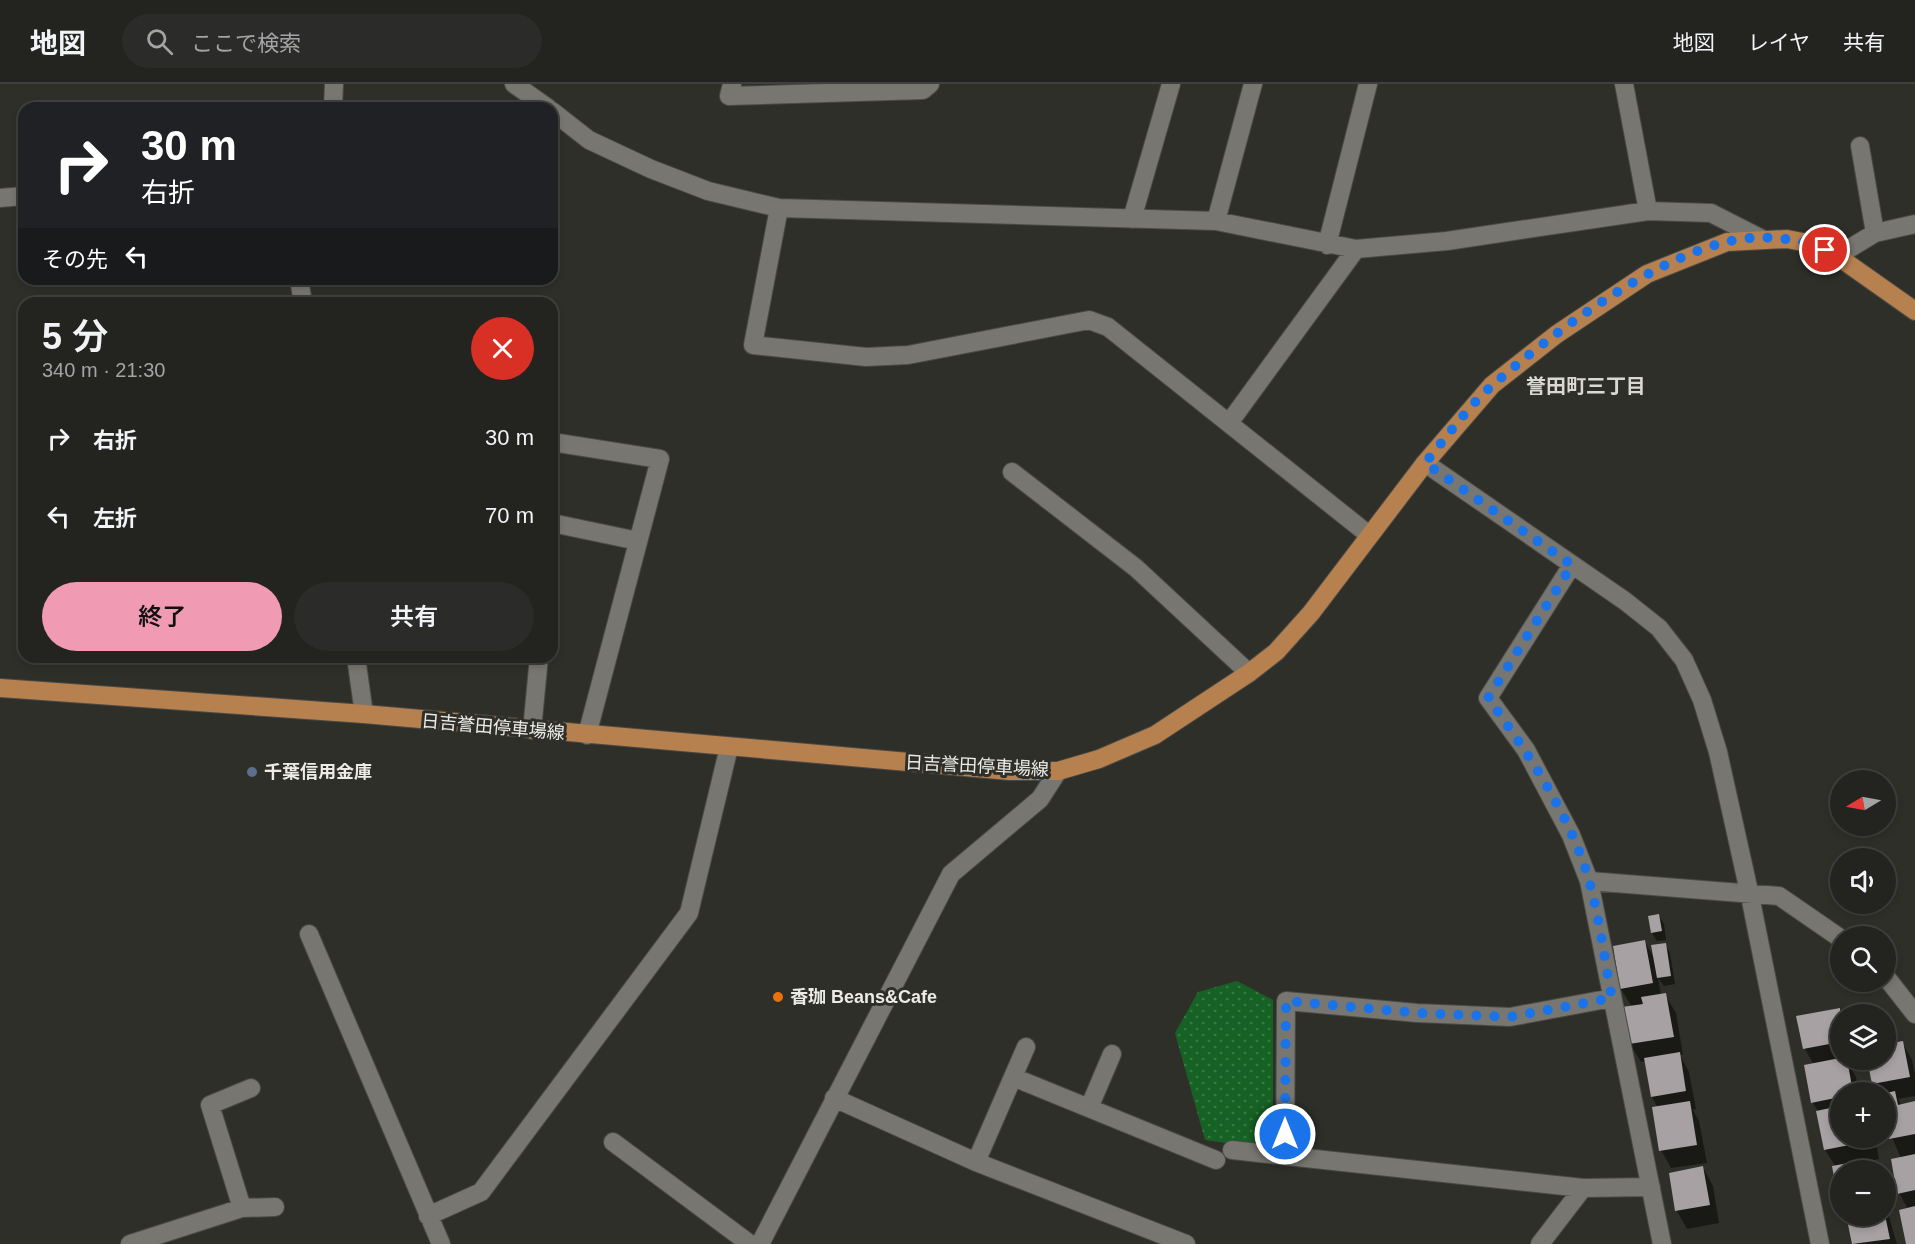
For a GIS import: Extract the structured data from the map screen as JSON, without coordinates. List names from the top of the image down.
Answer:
{
  "streets": {
    "main road": ["日吉誉田停車場線"]
  },
  "districts": ["誉田町三丁目"],
  "places": ["千葉信用金庫", "香珈 Beans&Cafe"],
  "north": "left",
  "page": {
    "header": "地図",
    "search": "ここで検索",
    "nav": ["地図", "レイヤ", "共有"],
    "turn": ["30 m", "右折"],
    "then": "その先",
    "heading": ["5 分", "340 m · 21:30"],
    "list": [
      {
        "name": "右折",
        "value": "30 m"
      },
      {
        "name": "左折",
        "value": "70 m"
      }
    ],
    "buttons": ["終了", "共有"],
    "map_buttons": ["+", "−"]
  }
}
